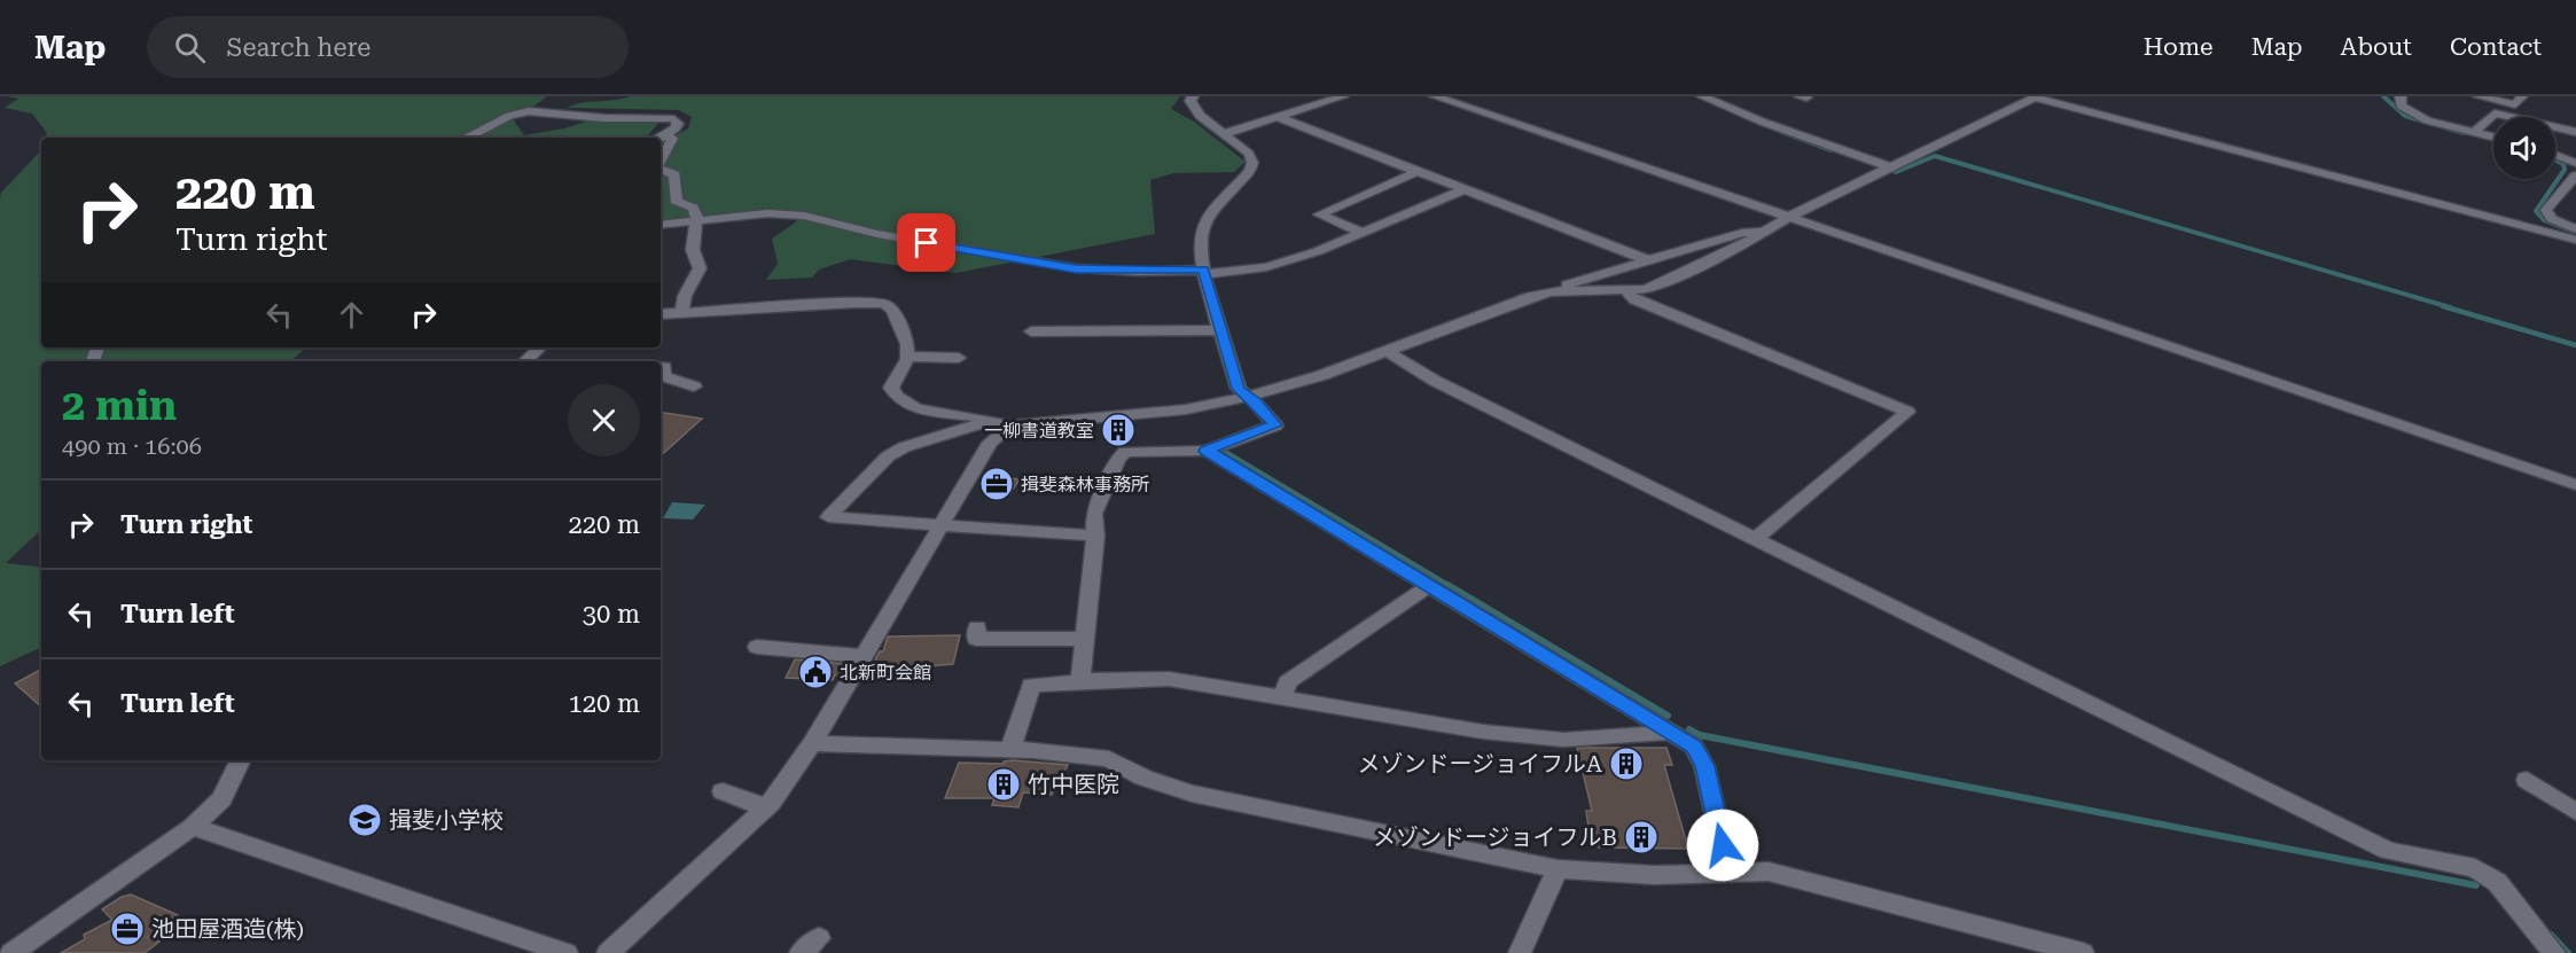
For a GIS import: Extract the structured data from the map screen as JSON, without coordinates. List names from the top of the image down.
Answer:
{
  "places": {
    "building": [
      "一柳書道教室",
      "メゾンドージョイフルA",
      "竹中医院",
      "メゾンドージョイフルB"
    ],
    "office": ["揖斐森林事務所", "池田屋酒造(株)"],
    "public building": ["北新町会館"],
    "school or university": ["揖斐小学校"]
  },
  "page": {
    "header": "Map",
    "search": "Search here",
    "nav": [
      "Home",
      "Map",
      "About",
      "Contact"
    ],
    "turn": ["220 m", "Turn right"],
    "heading": ["2 min", "490 m · 16:06"],
    "list": [
      {
        "name": "Turn right",
        "value": "220 m"
      },
      {
        "name": "Turn left",
        "value": "30 m"
      },
      {
        "name": "Turn left",
        "value": "120 m"
      }
    ]
  }
}
